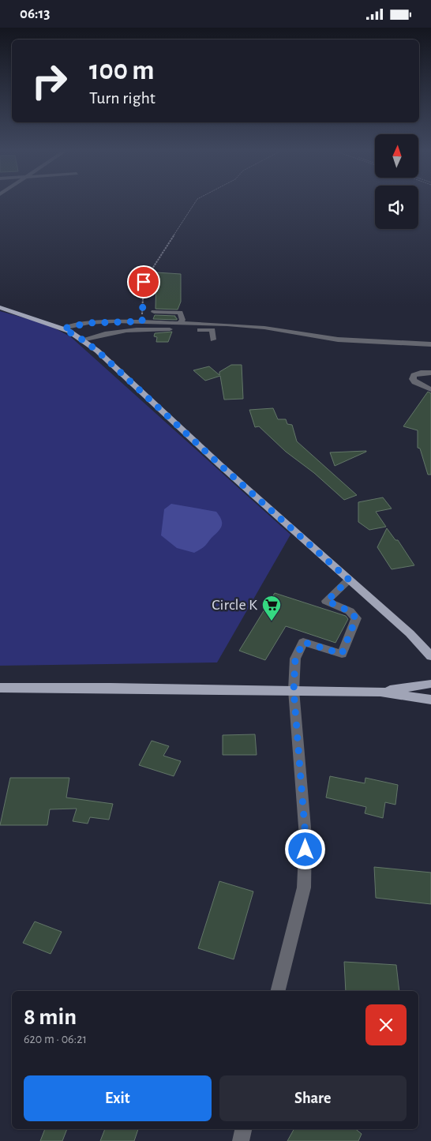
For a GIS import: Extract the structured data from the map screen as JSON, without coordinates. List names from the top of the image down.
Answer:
{
  "places": {
    "supermarket": ["Circle K"]
  },
  "north": "top",
  "page": {
    "status": "06:13",
    "turn": ["100 m", "Turn right"],
    "heading": ["8 min", "620 m · 06:21"],
    "buttons": ["Exit", "Share"]
  }
}
